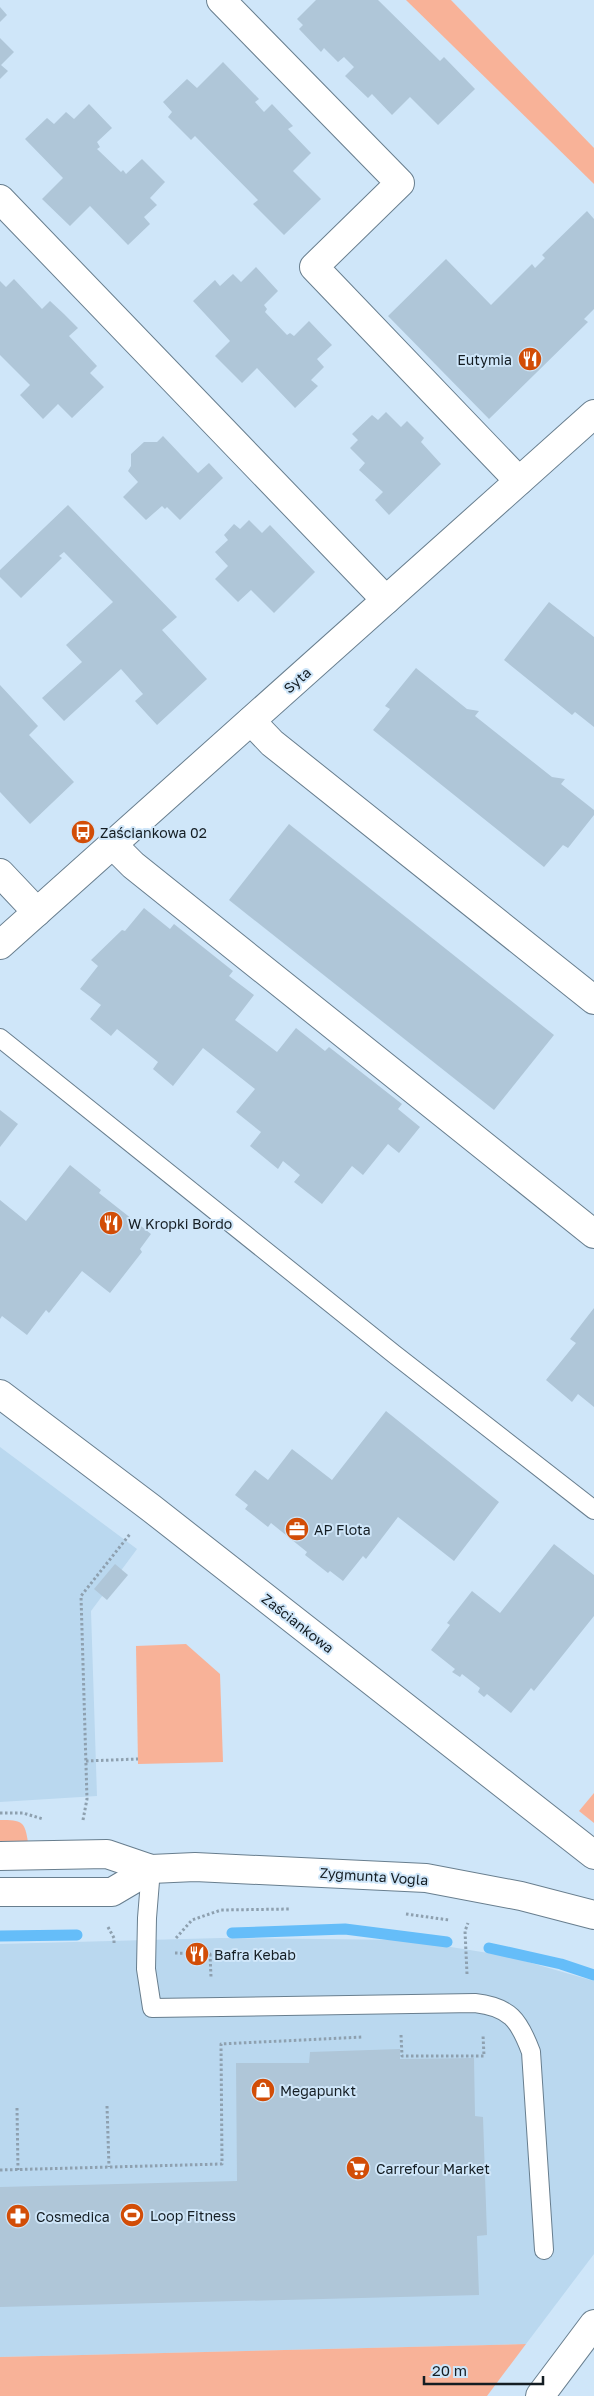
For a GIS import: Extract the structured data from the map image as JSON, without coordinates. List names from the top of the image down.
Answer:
{
  "streets": {
    "street": ["Syta", "Zaściankowa", "Zygmunta Vogla"]
  },
  "places": {
    "restaurant": ["Eutymia", "W Kropki Bordo", "Bafra Kebab"],
    "bus stop": ["Zaściankowa 02"],
    "office": ["AP Flota"],
    "shop": ["Megapunkt"],
    "supermarket": ["Carrefour Market"],
    "sports": ["Loop Fitness"],
    "pharmacy": ["Cosmedica"]
  },
  "scale_bar": "20 m"
}
